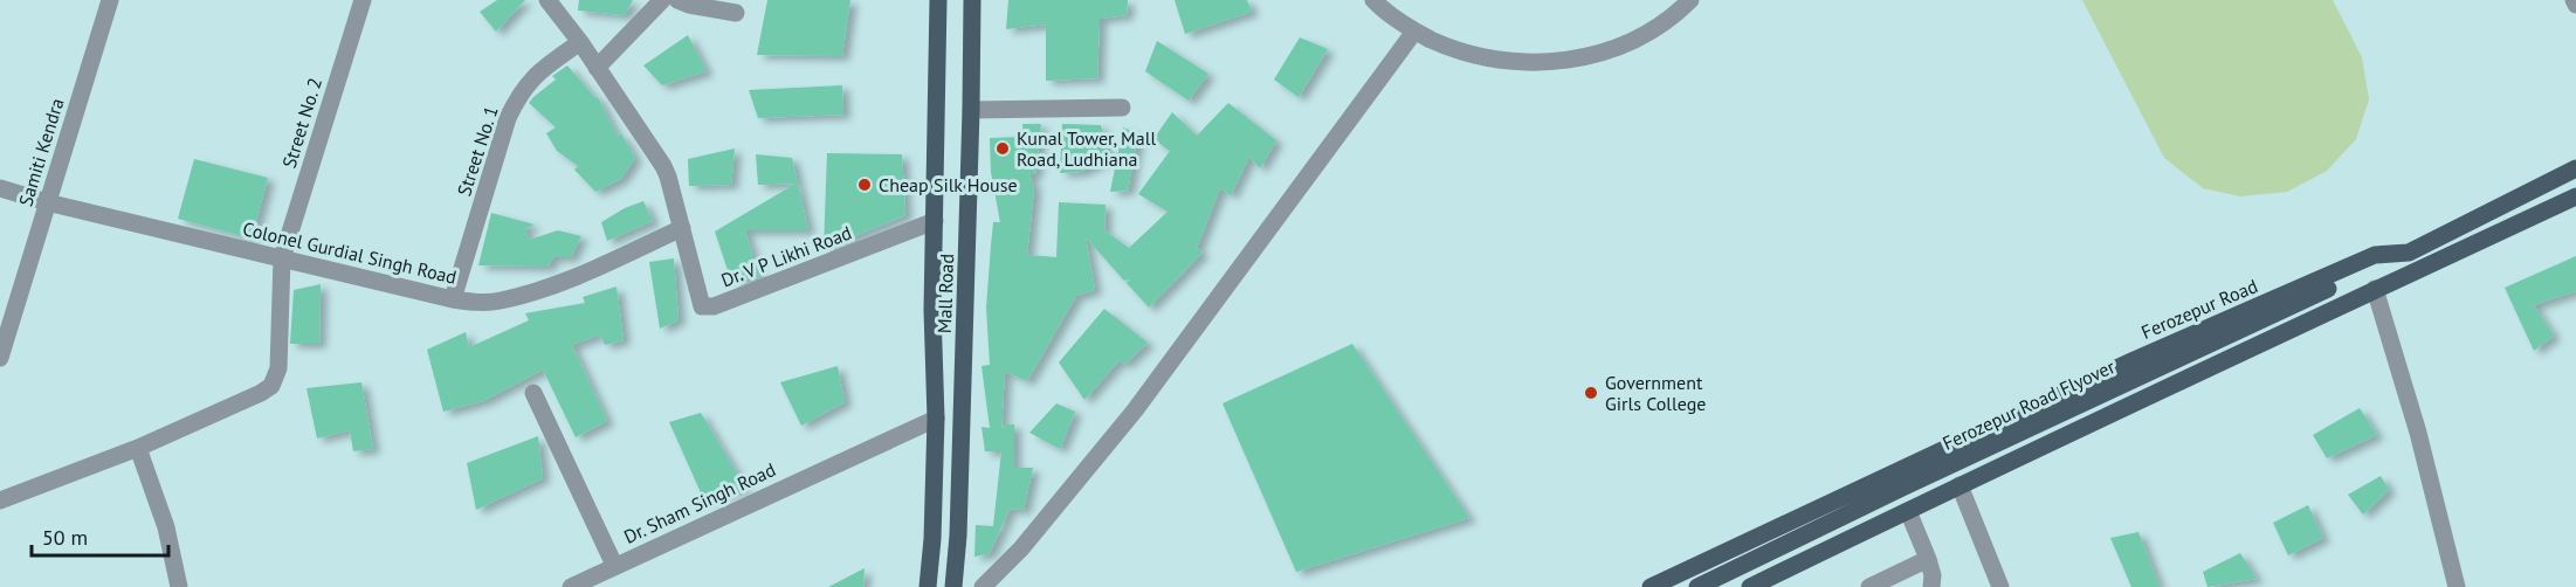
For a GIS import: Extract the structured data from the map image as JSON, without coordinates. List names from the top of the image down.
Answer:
{
  "streets": {
    "main road": ["Mall Road", "Ferozepur Road", "Ferozepur Road Flyover"],
    "street": [
      "Street No. 2",
      "Street No. 1",
      "Samiti Kendra",
      "Colonel Gurdial Singh Road",
      "Dr. V P Likhi Road",
      "Dr. Sham Singh Road"
    ]
  },
  "crossings": [
    ["Street No. 2", "Colonel Gurdial Singh Road"],
    ["Street No. 1", "Colonel Gurdial Singh Road"],
    ["Street No. 1", "Dr. V P Likhi Road"],
    ["Samiti Kendra", "Colonel Gurdial Singh Road"],
    ["Colonel Gurdial Singh Road", "Dr. V P Likhi Road"],
    ["Dr. V P Likhi Road", "Mall Road"],
    ["Mall Road", "Dr. Sham Singh Road"],
    ["Ferozepur Road", "Ferozepur Road Flyover"]
  ],
  "places": ["Kunal Tower, Mall Road, Ludhiana", "Cheap Silk House", "Government Girls College"],
  "scale_bar": "50 m"
}
